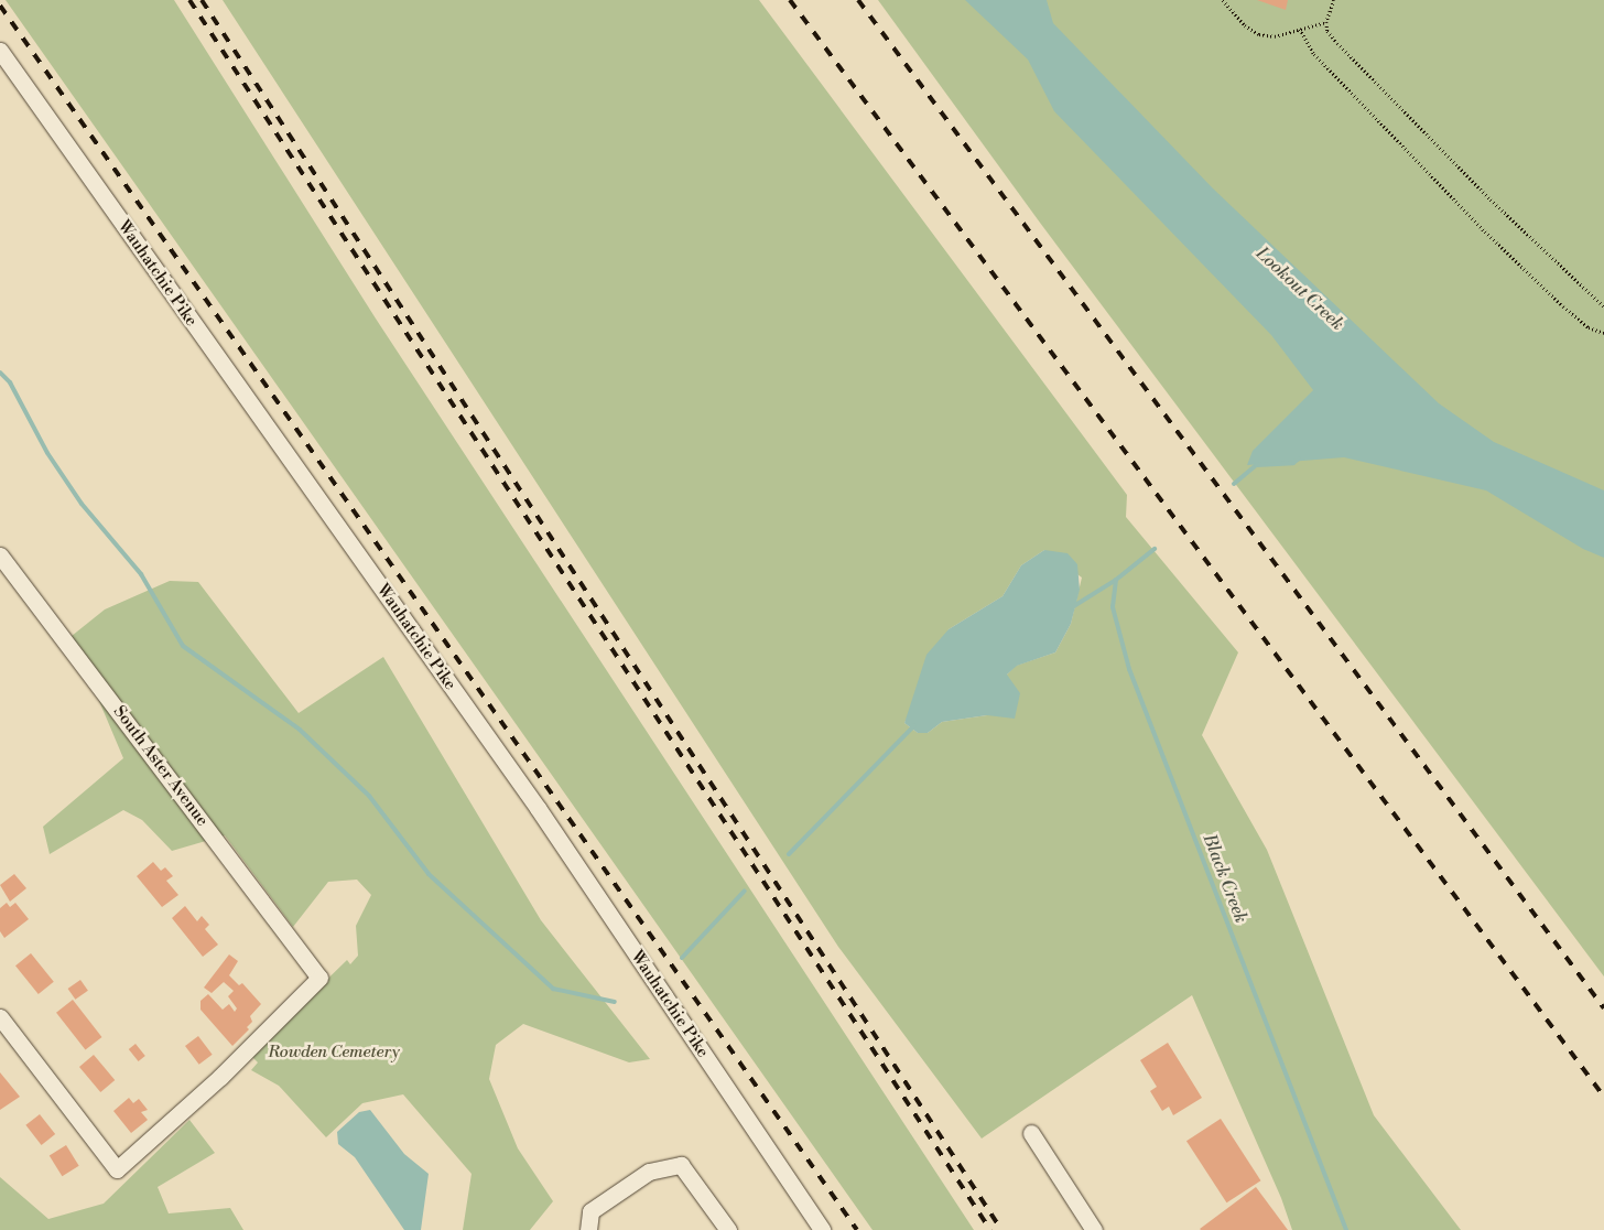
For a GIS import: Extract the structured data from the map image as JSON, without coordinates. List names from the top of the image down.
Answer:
{
  "streets": {
    "street": ["Wauhatchie Pike", "South Aster Avenue"]
  },
  "water": ["Lookout Creek", "Black Creek"],
  "parks": ["Rowden Cemetery"]
}
